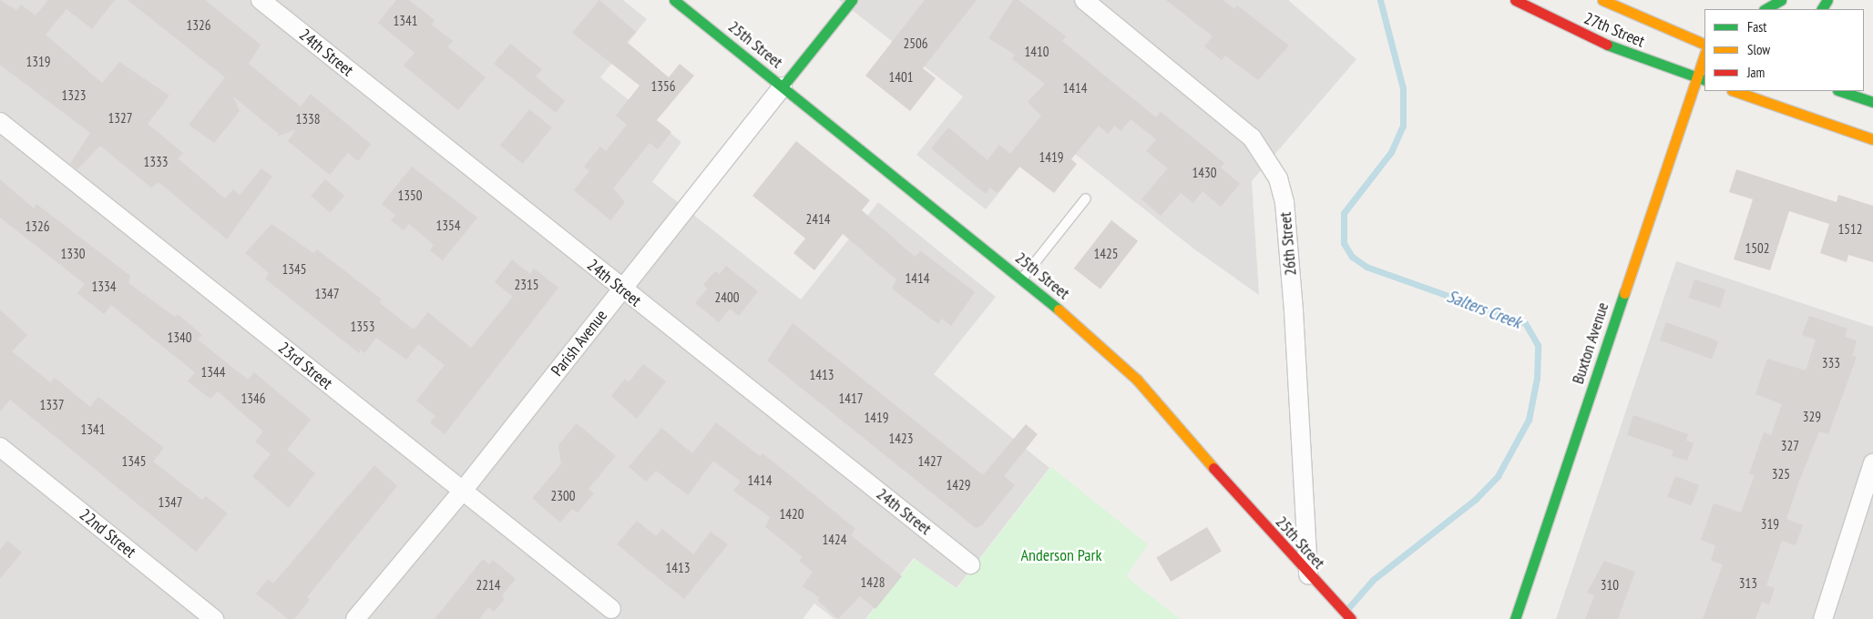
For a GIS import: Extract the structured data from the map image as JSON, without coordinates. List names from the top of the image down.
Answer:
{
  "streets": {
    "main road": [
      "27th Street",
      "25th Street",
      "Parish Avenue",
      "Buxton Avenue"
    ],
    "street": [
      "24th Street",
      "26th Street",
      "23rd Street",
      "22nd Street"
    ]
  },
  "crossings": [
    ["27th Street", "Buxton Avenue"],
    ["25th Street", "26th Street"],
    ["25th Street", "Parish Avenue"],
    ["24th Street", "Parish Avenue"],
    ["Parish Avenue", "23rd Street"]
  ],
  "water": ["Salters Creek"],
  "parks": ["Anderson Park"],
  "house_numbers": [
    "1341",
    "1326",
    "2506",
    "1410",
    "1319",
    "1401",
    "1356",
    "1414",
    "1323",
    "1327",
    "1338",
    "1419",
    "1333",
    "1430",
    "1350",
    "2414",
    "1354",
    "1326",
    "1512",
    "1502",
    "1330",
    "1425",
    "1345",
    "1414",
    "2315",
    "1334",
    "1347",
    "2400",
    "1353",
    "1340",
    "333",
    "1344",
    "1413",
    "1346",
    "1417",
    "1337",
    "329",
    "1419",
    "1341",
    "1423",
    "327",
    "1345",
    "1427",
    "325",
    "1414",
    "1429",
    "2300",
    "1347",
    "1420",
    "319",
    "1424",
    "1413",
    "1428",
    "313",
    "2214",
    "310"
  ],
  "legend": ["Fast", "Slow", "Jam"]
}
